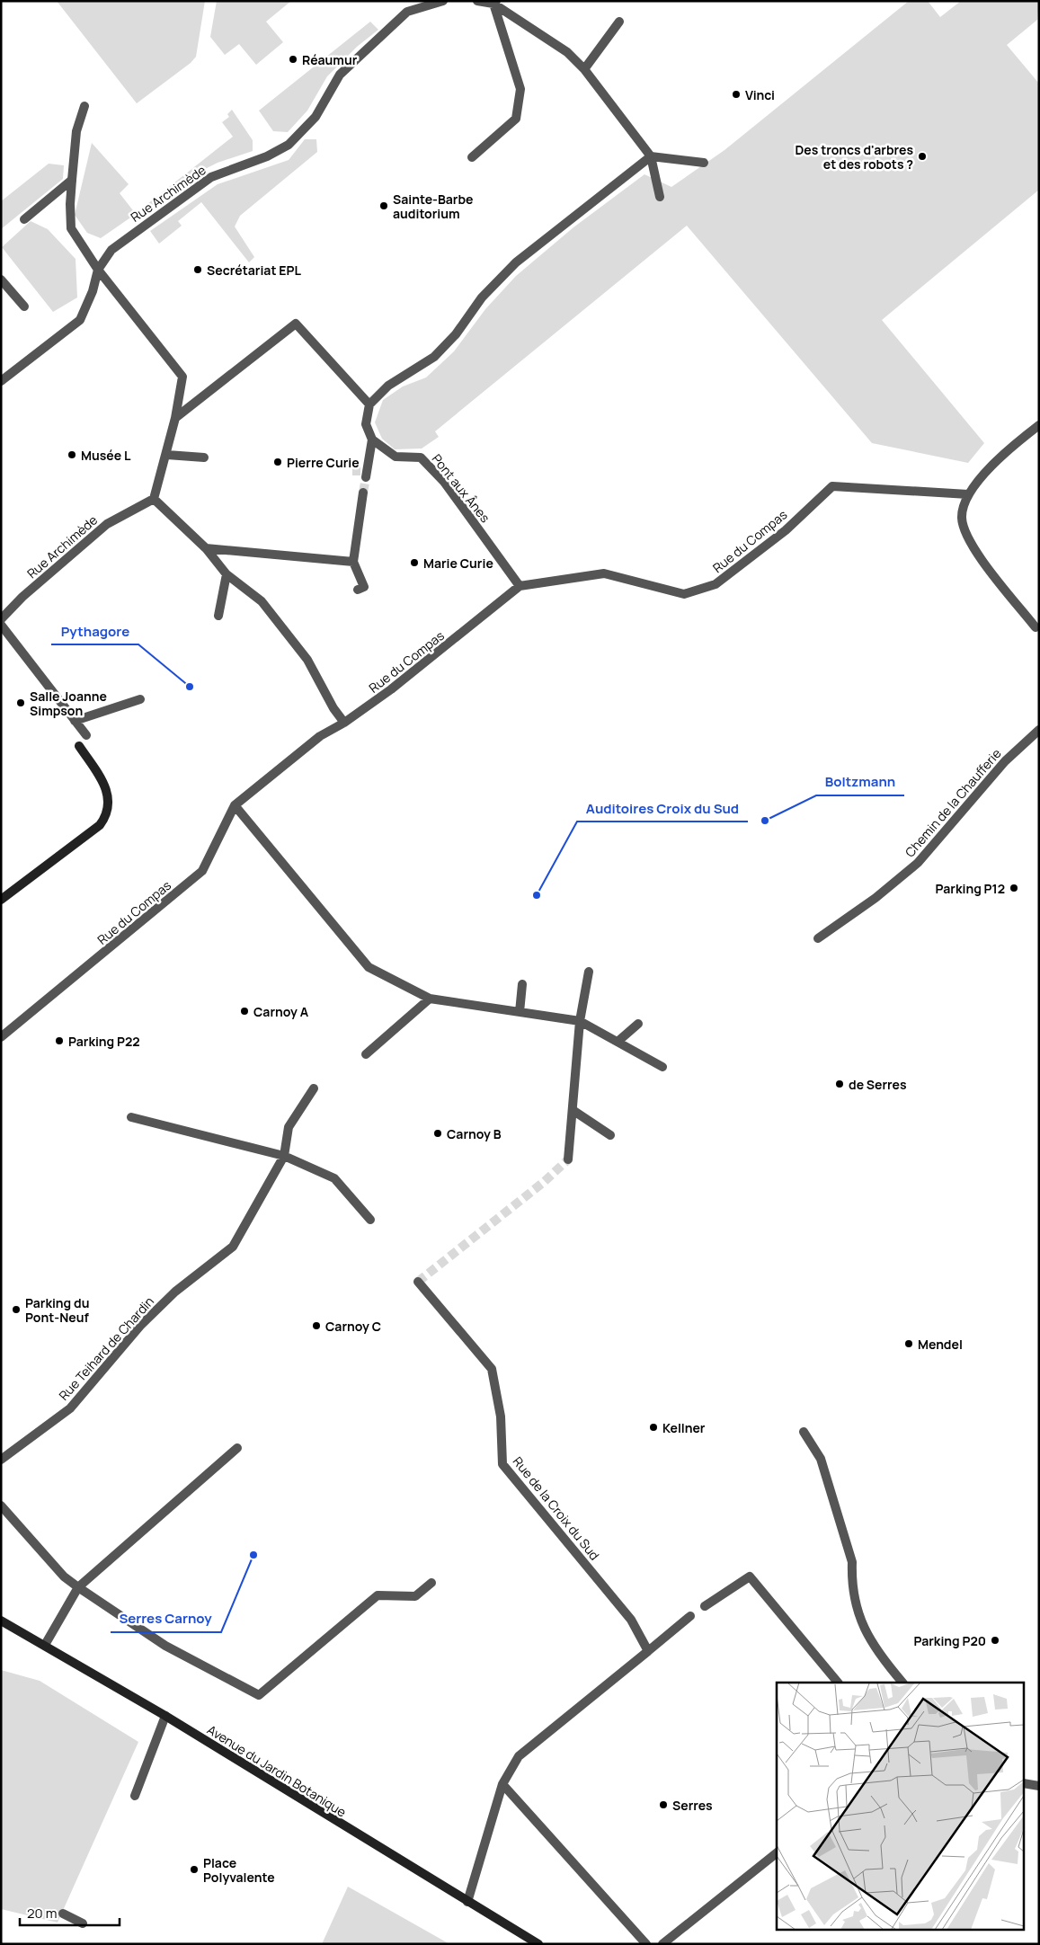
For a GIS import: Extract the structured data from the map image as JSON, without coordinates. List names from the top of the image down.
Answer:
{
  "streets": {
    "street": [
      "Rue Archimède",
      "Pont aux Ânes",
      "Rue du Compas",
      "Chemin de la Chaufferie",
      "Rue Teihard de Chardin",
      "Rue de la Croix du Sud",
      "Avenue du Jardin Botanique"
    ]
  },
  "crossings": [
    ["Pont aux Ânes", "Rue du Compas"]
  ],
  "places": [
    "Réaumur",
    "Vinci",
    "Des troncs d'arbres et des robots ?",
    "Sainte-Barbe auditorium",
    "Secrétariat EPL",
    "Musée L",
    "Pierre Curie",
    "Marie Curie",
    "Pythagore",
    "Salle Joanne Simpson",
    "Boltzmann",
    "Parking P12",
    "Auditoires Croix du Sud",
    "Carnoy A",
    "Parking P22",
    "de Serres",
    "Carnoy B",
    "Parking du Pont-Neuf",
    "Carnoy C",
    "Mendel",
    "Kellner",
    "Serres Carnoy",
    "Parking P20",
    "Serres",
    "Place Polyvalente"
  ],
  "scale_bar": "20 m"
}
